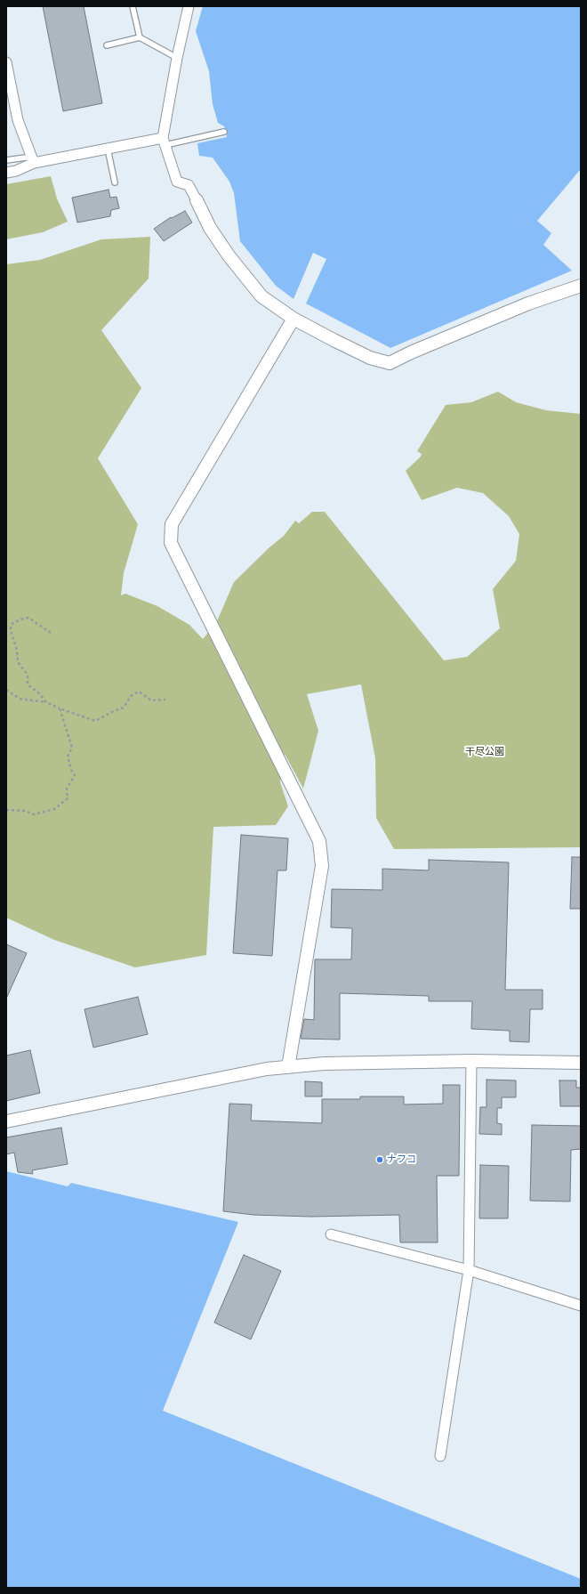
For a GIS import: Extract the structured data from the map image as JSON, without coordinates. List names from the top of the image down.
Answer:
{
  "parks": ["干尽公園"],
  "places": ["ナフコ"]
}
